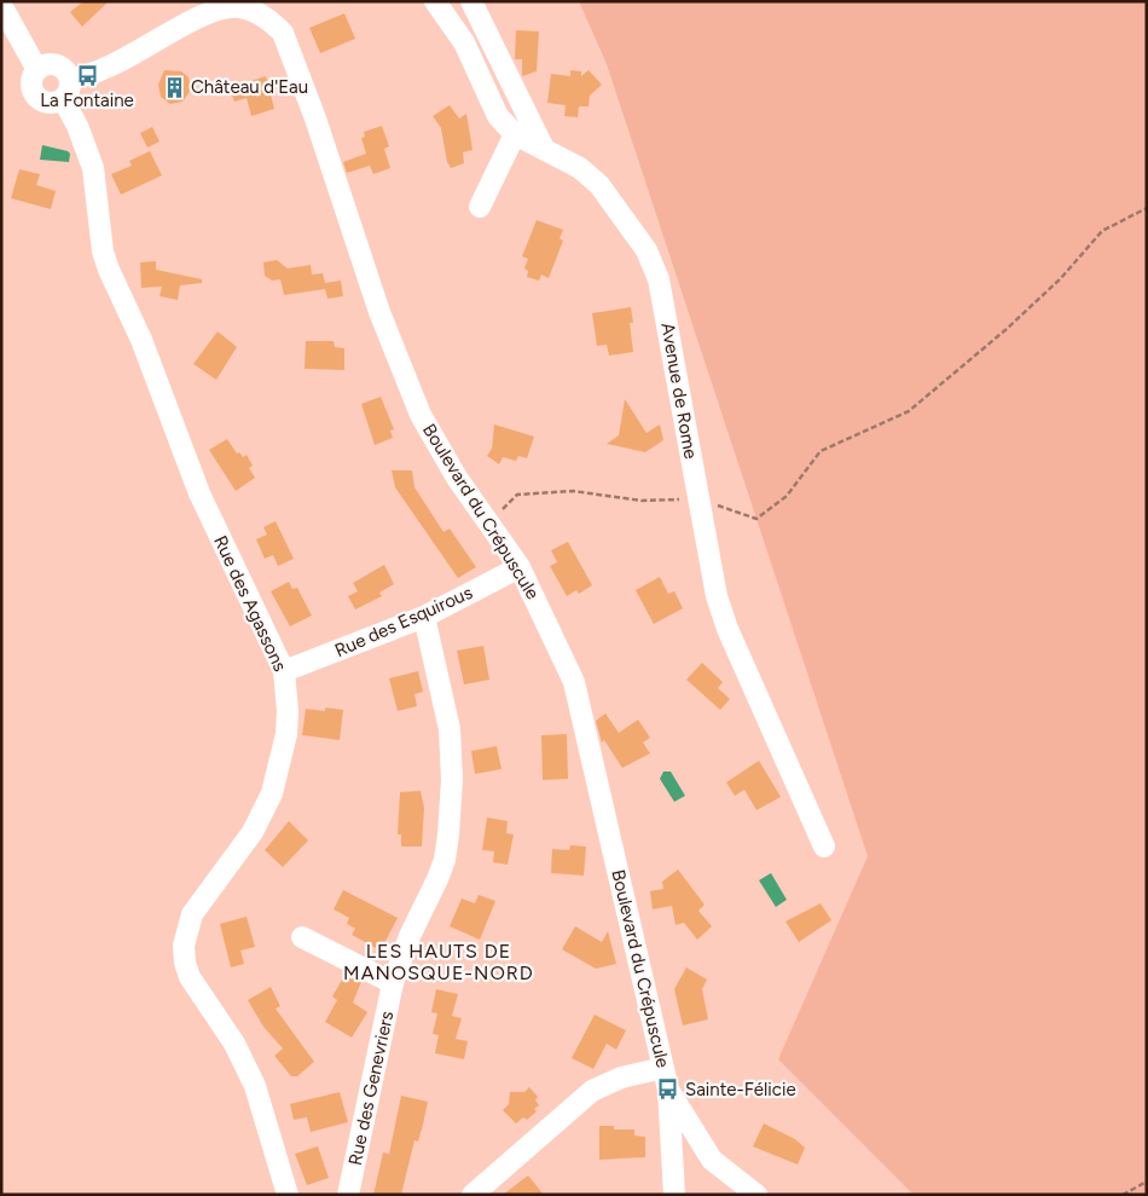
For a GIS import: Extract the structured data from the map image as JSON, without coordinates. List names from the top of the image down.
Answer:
{
  "streets": {
    "street": [
      "Avenue de Rome",
      "Boulevard du Crépuscule",
      "Rue des Agassons",
      "Rue des Esquirous",
      "Rue des Genevriers"
    ]
  },
  "crossings": [
    ["Boulevard du Crépuscule", "Rue des Agassons"],
    ["Boulevard du Crépuscule", "Rue des Esquirous"],
    ["Rue des Agassons", "Rue des Esquirous"],
    ["Rue des Esquirous", "Rue des Genevriers"]
  ],
  "districts": ["LES HAUTS DE MANOSQUE-NORD"],
  "places": {
    "bus stop": ["La Fontaine", "Sainte-Félicie"],
    "building": ["Château d'Eau"]
  }
}
